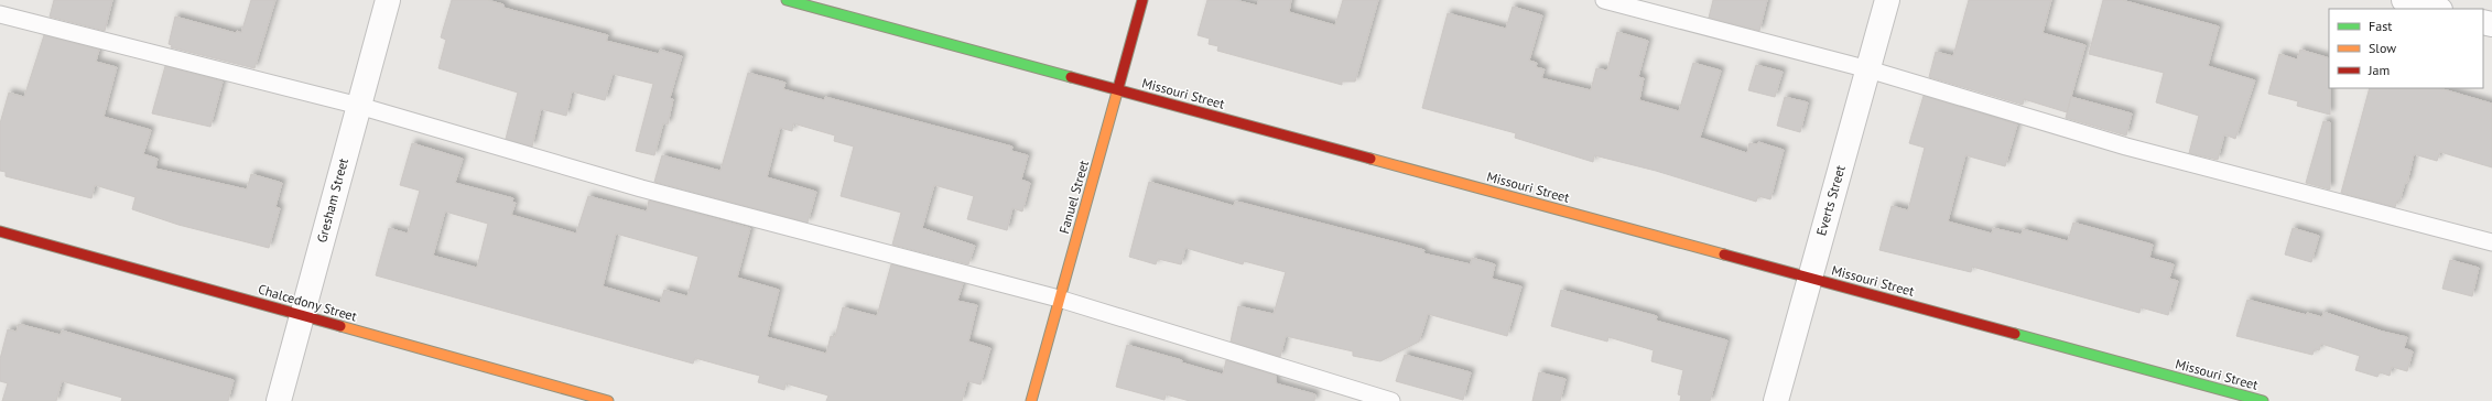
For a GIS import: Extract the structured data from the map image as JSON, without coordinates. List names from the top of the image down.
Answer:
{
  "streets": {
    "street": [
      "Missouri Street",
      "Fanuel Street",
      "Gresham Street",
      "Everts Street",
      "Chalcedony Street"
    ]
  },
  "crossings": [
    ["Missouri Street", "Fanuel Street"],
    ["Missouri Street", "Everts Street"],
    ["Gresham Street", "Chalcedony Street"]
  ],
  "legend": ["Fast", "Slow", "Jam"]
}
